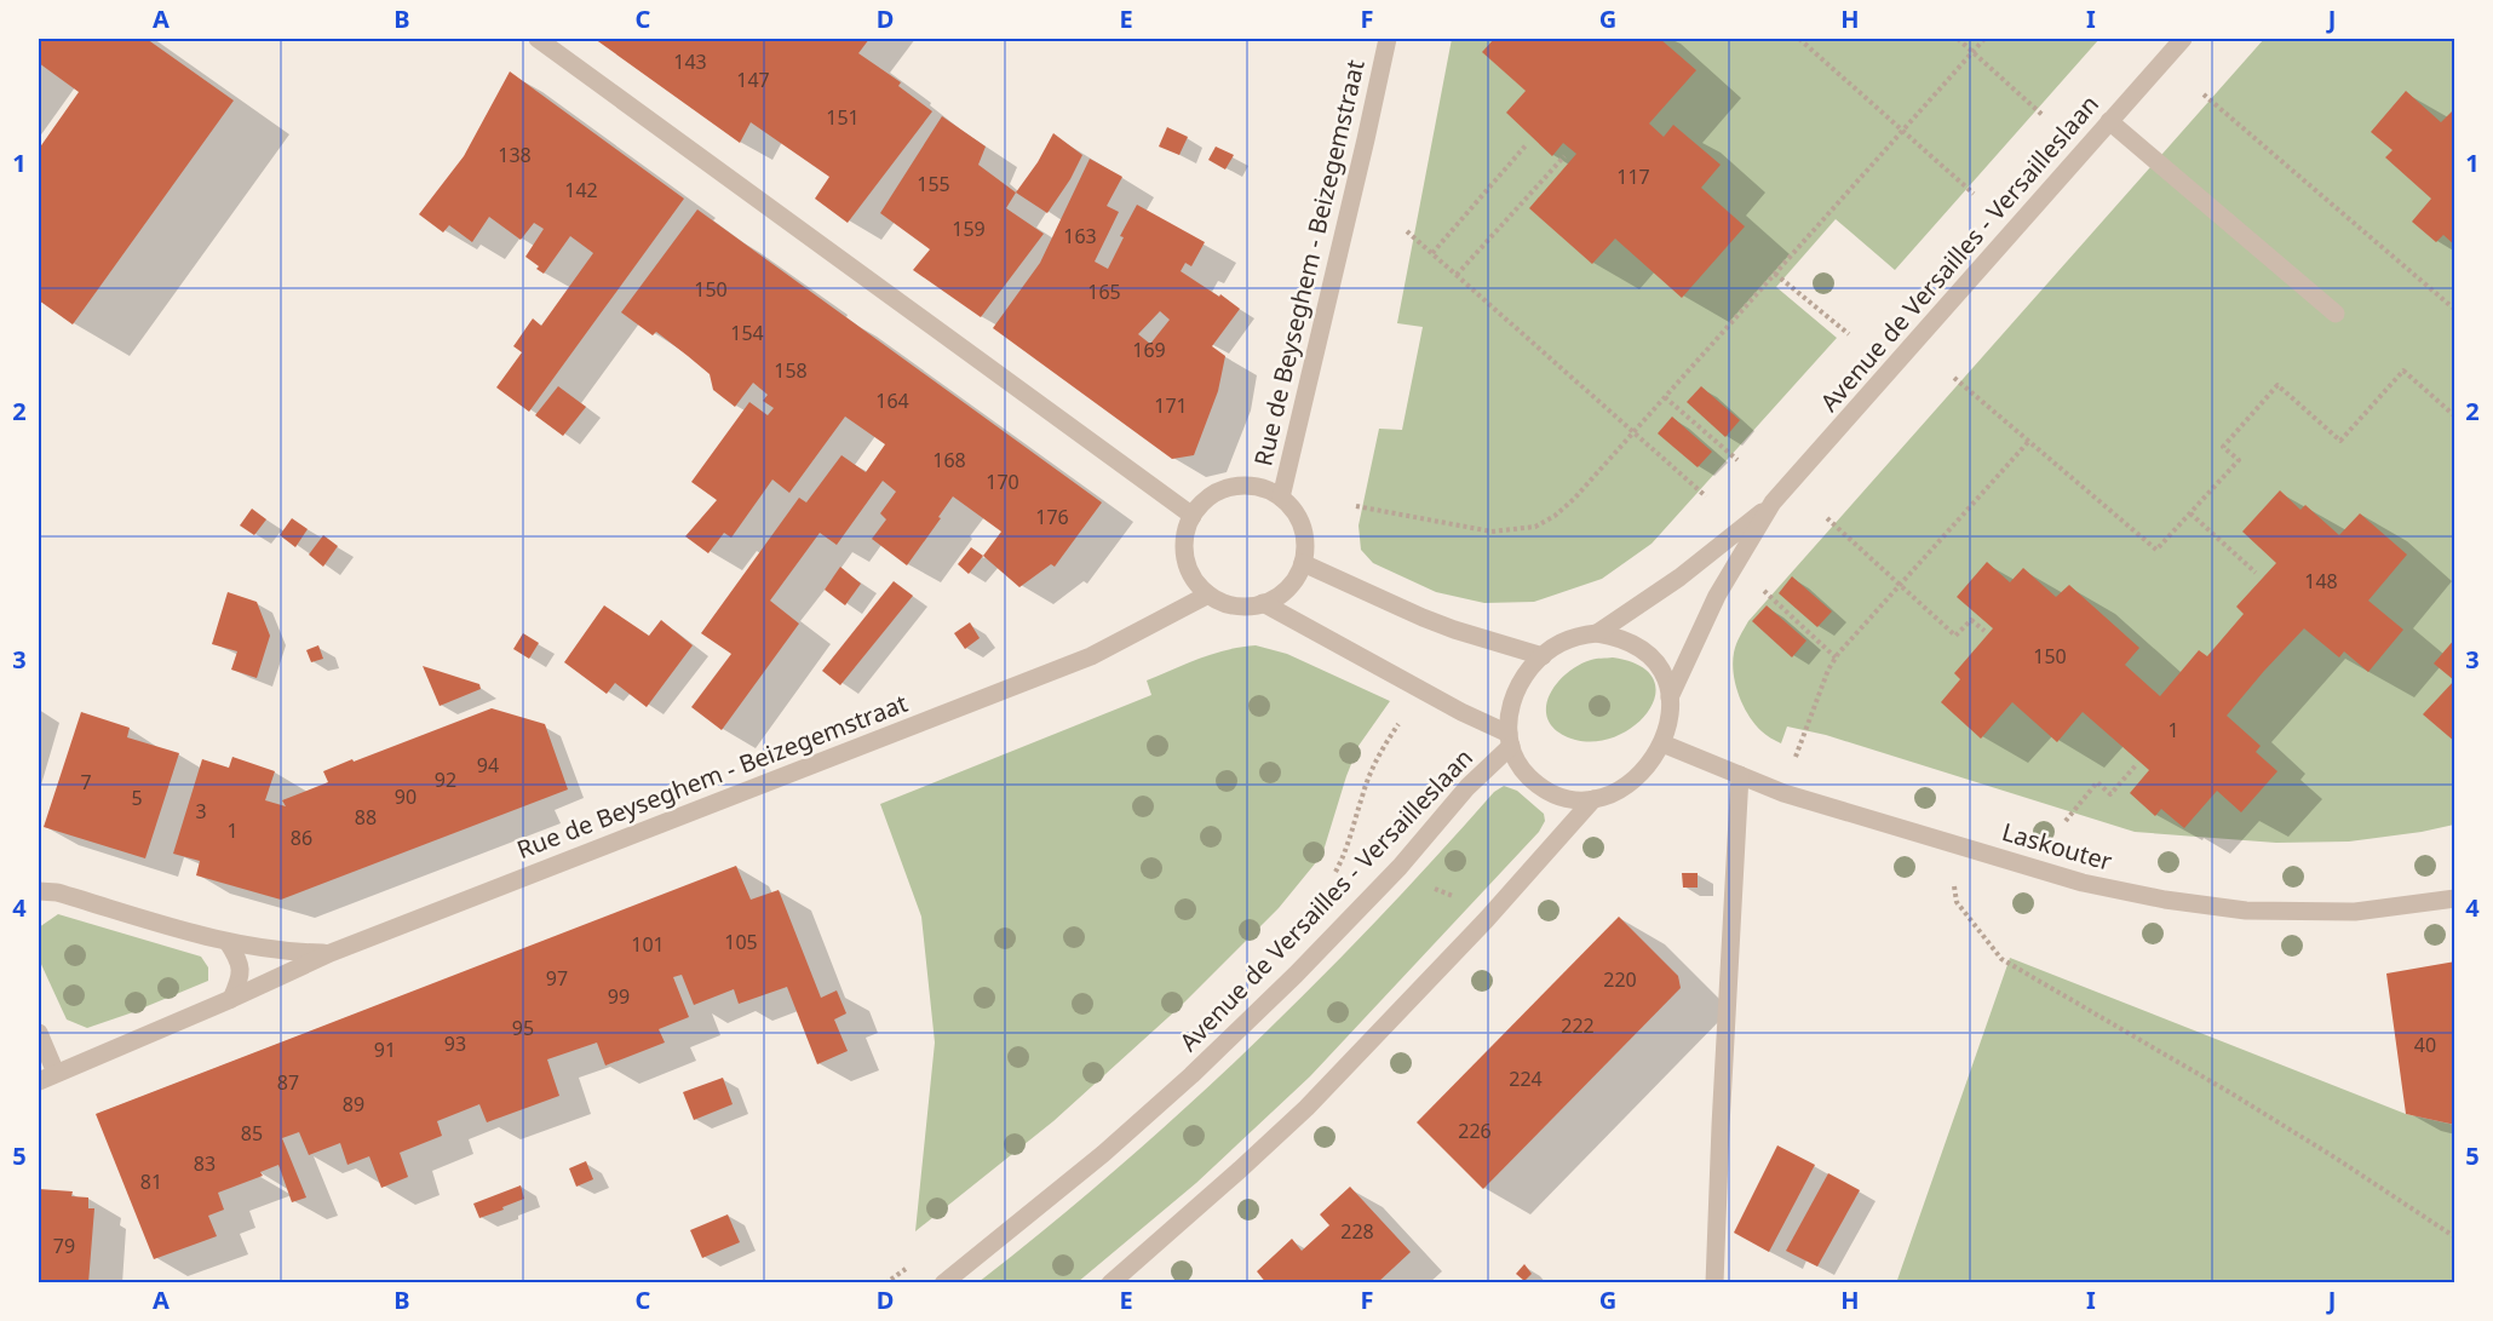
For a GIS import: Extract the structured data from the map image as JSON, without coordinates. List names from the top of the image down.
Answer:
{
  "streets": {
    "street": ["Avenue de Versailles - Versailleslaan", "Rue de Beyseghem - Beizegemstraat", "Laskouter"]
  },
  "crossings": [
    ["Avenue de Versailles - Versailleslaan", "Laskouter"]
  ],
  "house_numbers": [
    "143",
    "147",
    "151",
    "138",
    "117",
    "155",
    "142",
    "159",
    "163",
    "150",
    "165",
    "154",
    "169",
    "158",
    "164",
    "171",
    "168",
    "170",
    "176",
    "148",
    "150",
    "1",
    "94",
    "92",
    "7",
    "90",
    "5",
    "3",
    "88",
    "1",
    "86",
    "105",
    "101",
    "97",
    "220",
    "99",
    "222",
    "95",
    "93",
    "40",
    "91",
    "224",
    "87",
    "89",
    "226",
    "85",
    "83",
    "81",
    "228",
    "79"
  ],
  "grid": {
    "columns": [
      "A",
      "B",
      "C",
      "D",
      "E",
      "F",
      "G",
      "H",
      "I",
      "J"
    ],
    "rows": [
      "1",
      "2",
      "3",
      "4",
      "5"
    ]
  }
}
